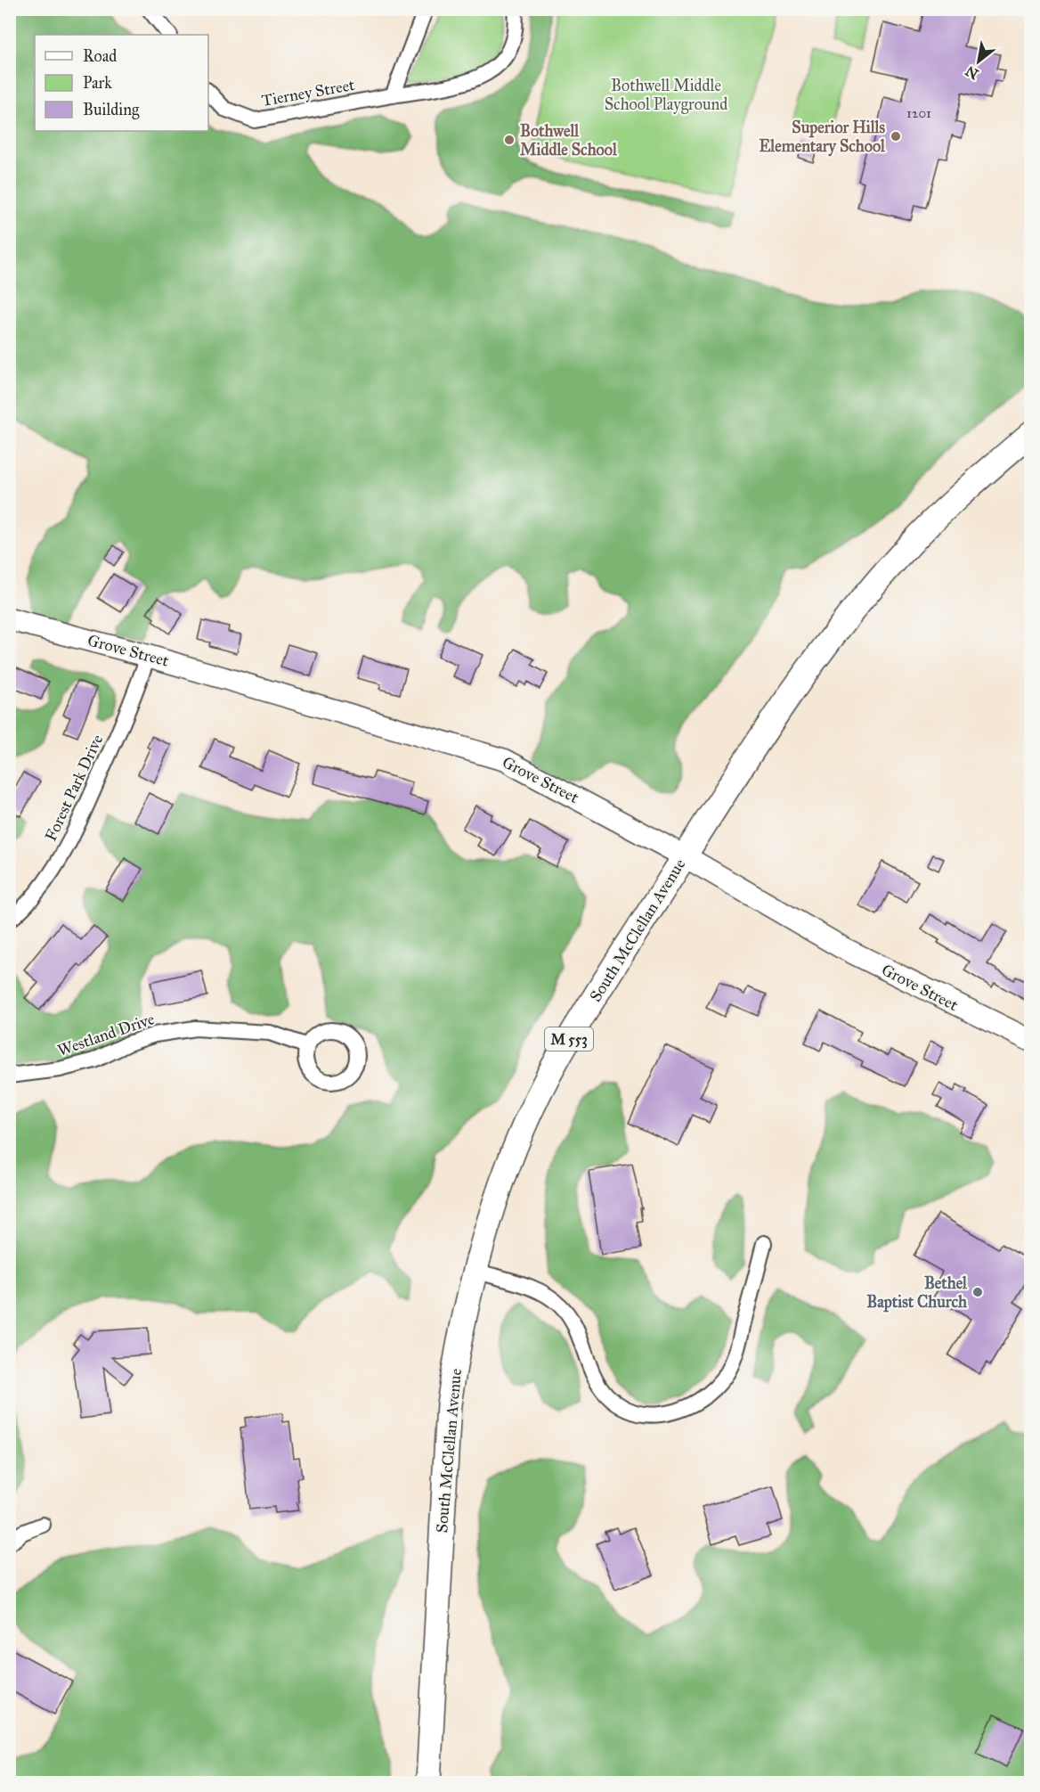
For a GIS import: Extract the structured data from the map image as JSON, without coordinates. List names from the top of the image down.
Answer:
{
  "streets": {
    "main road": ["Grove Street", "South McClellan Avenue", "M 553"],
    "street": ["Tierney Street", "Forest Park Drive", "Westland Drive"]
  },
  "crossings": [
    ["Grove Street", "Forest Park Drive"],
    ["Grove Street", "South McClellan Avenue"]
  ],
  "parks": ["Bothwell Middle School Playground"],
  "places": ["Superior Hills Elementary School", "Bothwell Middle School", "Bethel Baptist Church"],
  "house_numbers": ["1201"],
  "legend": ["Road", "Park", "Building"],
  "north": "bottom left"
}
